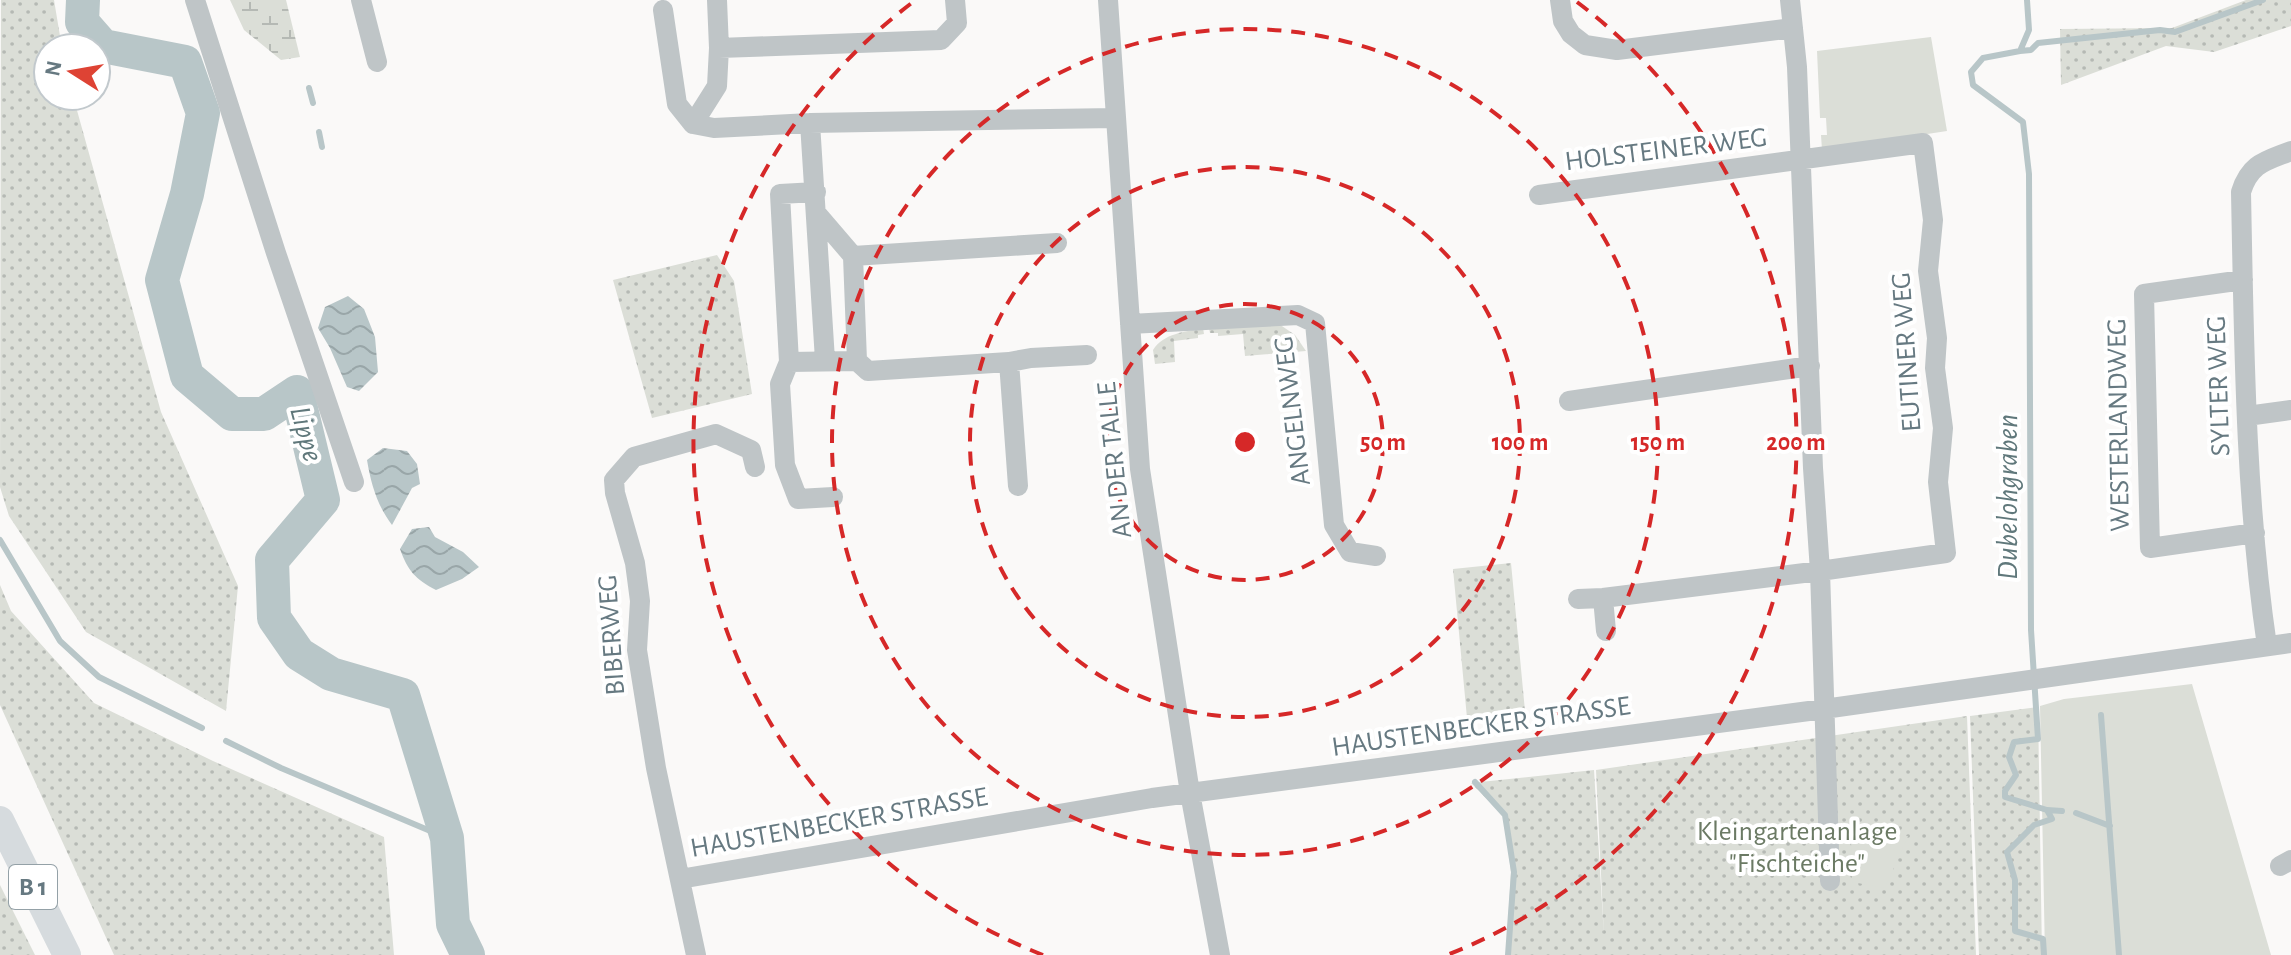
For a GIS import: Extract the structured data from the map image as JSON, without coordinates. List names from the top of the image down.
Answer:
{
  "streets": {
    "highway": ["B 1"],
    "street": [
      "HOLSTEINER WEG",
      "EUTINER WEG",
      "SYLTER WEG",
      "ANGELNWEG",
      "WESTERLANDWEG",
      "AN DER TALLE",
      "BIBERWEG",
      "HAUSTENBECKER STRASSE"
    ]
  },
  "crossings": [
    ["HOLSTEINER WEG", "EUTINER WEG"],
    ["HOLSTEINER WEG", "HAUSTENBECKER STRASSE"],
    ["SYLTER WEG", "WESTERLANDWEG"],
    ["SYLTER WEG", "HAUSTENBECKER STRASSE"],
    ["ANGELNWEG", "AN DER TALLE"],
    ["AN DER TALLE", "HAUSTENBECKER STRASSE"],
    ["BIBERWEG", "HAUSTENBECKER STRASSE"]
  ],
  "water": ["Lippe", "Dubelohgraben"],
  "parks": ["Kleingartenanlage \"Fischteiche\""],
  "north": "left",
  "rings": [
    "50 m",
    "100 m",
    "150 m",
    "200 m"
  ]
}
